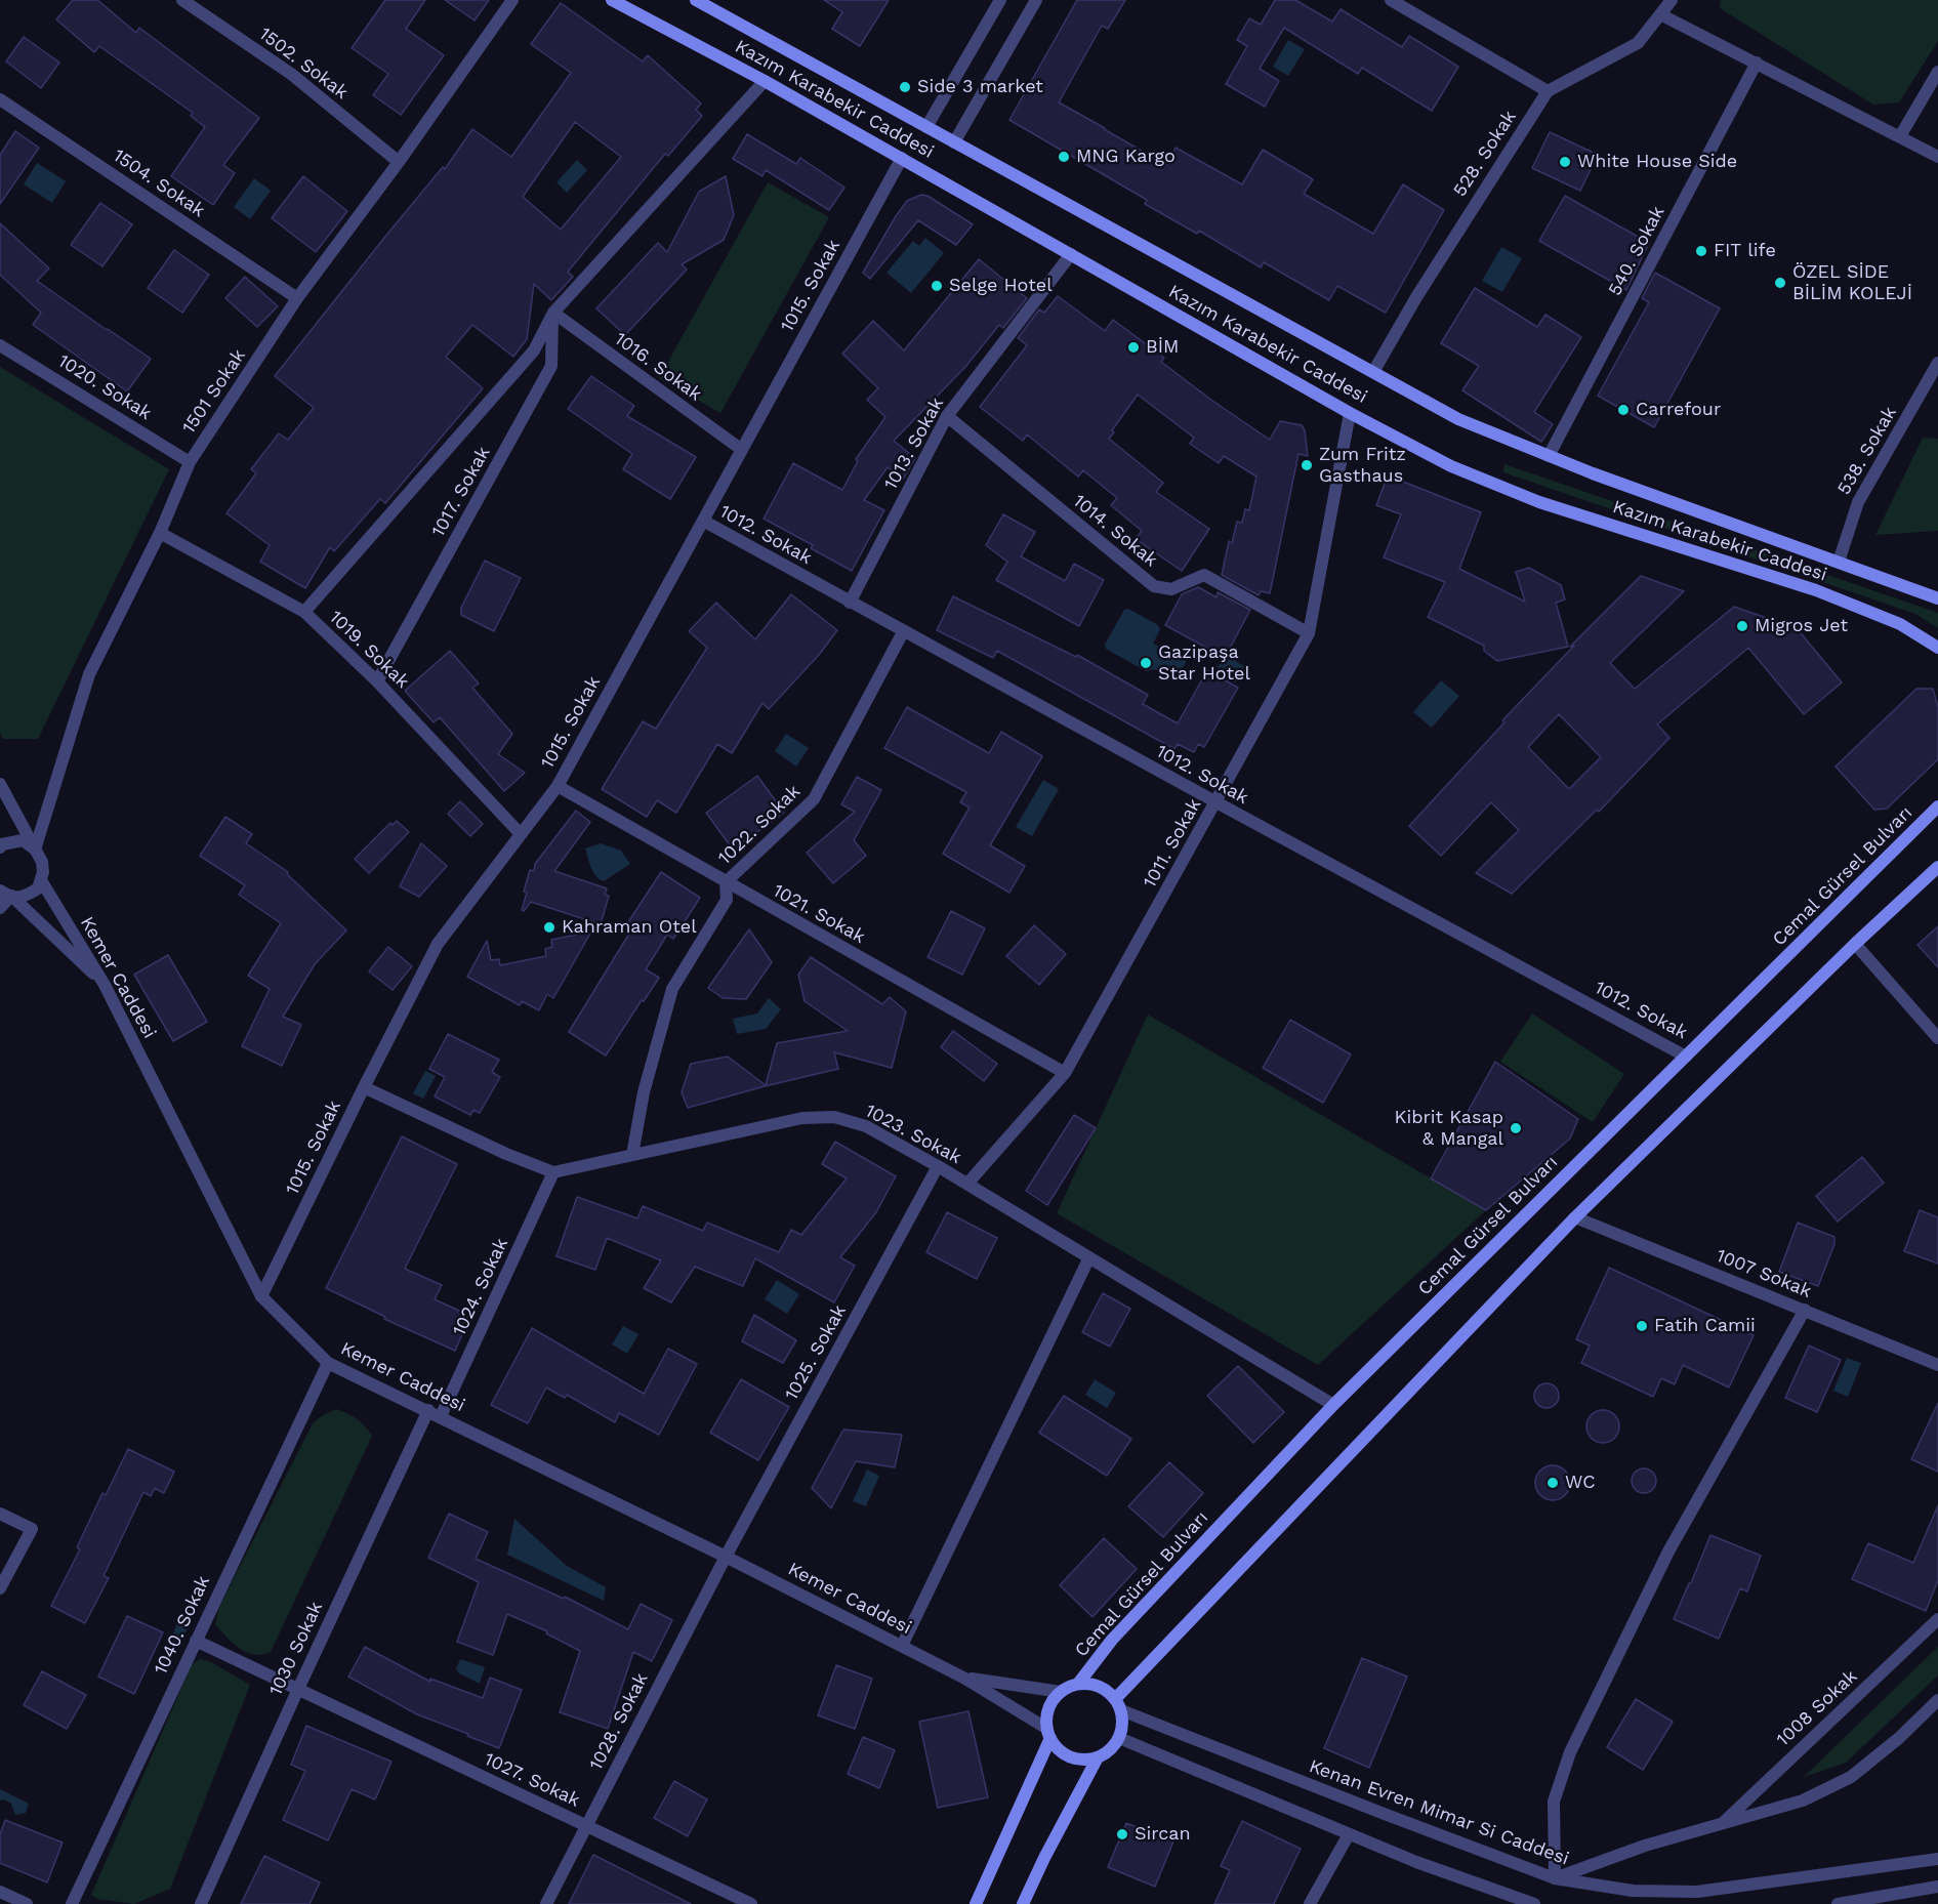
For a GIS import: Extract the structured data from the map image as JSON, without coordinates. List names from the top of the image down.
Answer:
{
  "streets": {
    "main road": ["Kazım Karabekir Caddesi", "Cemal Gürsel Bulvarı"],
    "street": [
      "1502. Sokak",
      "528. Sokak",
      "1504. Sokak",
      "540. Sokak",
      "1015. Sokak",
      "1016. Sokak",
      "1020. Sokak",
      "1501 Sokak",
      "1013. Sokak",
      "538. Sokak",
      "1017. Sokak",
      "1014. Sokak",
      "1012. Sokak",
      "1019. Sokak",
      "1022. Sokak",
      "1011. Sokak",
      "1021. Sokak",
      "Kemer Caddesi",
      "1023. Sokak",
      "1007 Sokak",
      "1024. Sokak",
      "1025. Sokak",
      "1040. Sokak",
      "1030 Sokak",
      "1008 Sokak",
      "1028. Sokak",
      "1027. Sokak",
      "Kenan Evren Mimar Si Caddesi"
    ]
  },
  "crossings": [
    ["1502. Sokak", "1501 Sokak"],
    ["Kazım Karabekir Caddesi", "528. Sokak"],
    ["Kazım Karabekir Caddesi", "540. Sokak"],
    ["Kazım Karabekir Caddesi", "1015. Sokak"],
    ["Kazım Karabekir Caddesi", "1013. Sokak"],
    ["Kazım Karabekir Caddesi", "538. Sokak"],
    ["Kazım Karabekir Caddesi", "1017. Sokak"],
    ["Kazım Karabekir Caddesi", "1011. Sokak"],
    ["1504. Sokak", "1501 Sokak"],
    ["1015. Sokak", "1016. Sokak"],
    ["1015. Sokak", "1012. Sokak"],
    ["1015. Sokak", "1019. Sokak"],
    ["1015. Sokak", "1021. Sokak"],
    ["1015. Sokak", "Kemer Caddesi"],
    ["1016. Sokak", "1017. Sokak"],
    ["1020. Sokak", "1501 Sokak"],
    ["1501 Sokak", "1019. Sokak"],
    ["1501 Sokak", "Kemer Caddesi"],
    ["1013. Sokak", "1014. Sokak"],
    ["1013. Sokak", "1012. Sokak"],
    ["1017. Sokak", "1019. Sokak"],
    ["1014. Sokak", "1011. Sokak"],
    ["1012. Sokak", "1022. Sokak"],
    ["1012. Sokak", "1011. Sokak"],
    ["1012. Sokak", "Cemal Gürsel Bulvarı"],
    ["1022. Sokak", "1021. Sokak"],
    ["1022. Sokak", "1023. Sokak"],
    ["1011. Sokak", "1021. Sokak"],
    ["1011. Sokak", "1023. Sokak"],
    ["Cemal Gürsel Bulvarı", "1023. Sokak"],
    ["Cemal Gürsel Bulvarı", "Kenan Evren Mimar Si Caddesi"],
    ["Kemer Caddesi", "1024. Sokak"],
    ["Kemer Caddesi", "1025. Sokak"],
    ["Kemer Caddesi", "1040. Sokak"],
    ["Kemer Caddesi", "1030 Sokak"],
    ["Kemer Caddesi", "1028. Sokak"],
    ["1023. Sokak", "1024. Sokak"],
    ["1023. Sokak", "1025. Sokak"],
    ["1025. Sokak", "1028. Sokak"],
    ["1040. Sokak", "1027. Sokak"],
    ["1030 Sokak", "1027. Sokak"],
    ["1008 Sokak", "Kenan Evren Mimar Si Caddesi"],
    ["1028. Sokak", "1027. Sokak"]
  ],
  "places": [
    "Side 3 market",
    "MNG Kargo",
    "White House Side",
    "FIT life",
    "ÖZEL SİDE BİLİM KOLEJİ",
    "Selge Hotel",
    "BİM",
    "Carrefour",
    "Zum Fritz Gasthaus",
    "Migros Jet",
    "Gazipaşa Star Hotel",
    "Kahraman Otel",
    "Kibrit Kasap & Mangal",
    "Fatih Camii",
    "WC",
    "Sircan"
  ]
}
